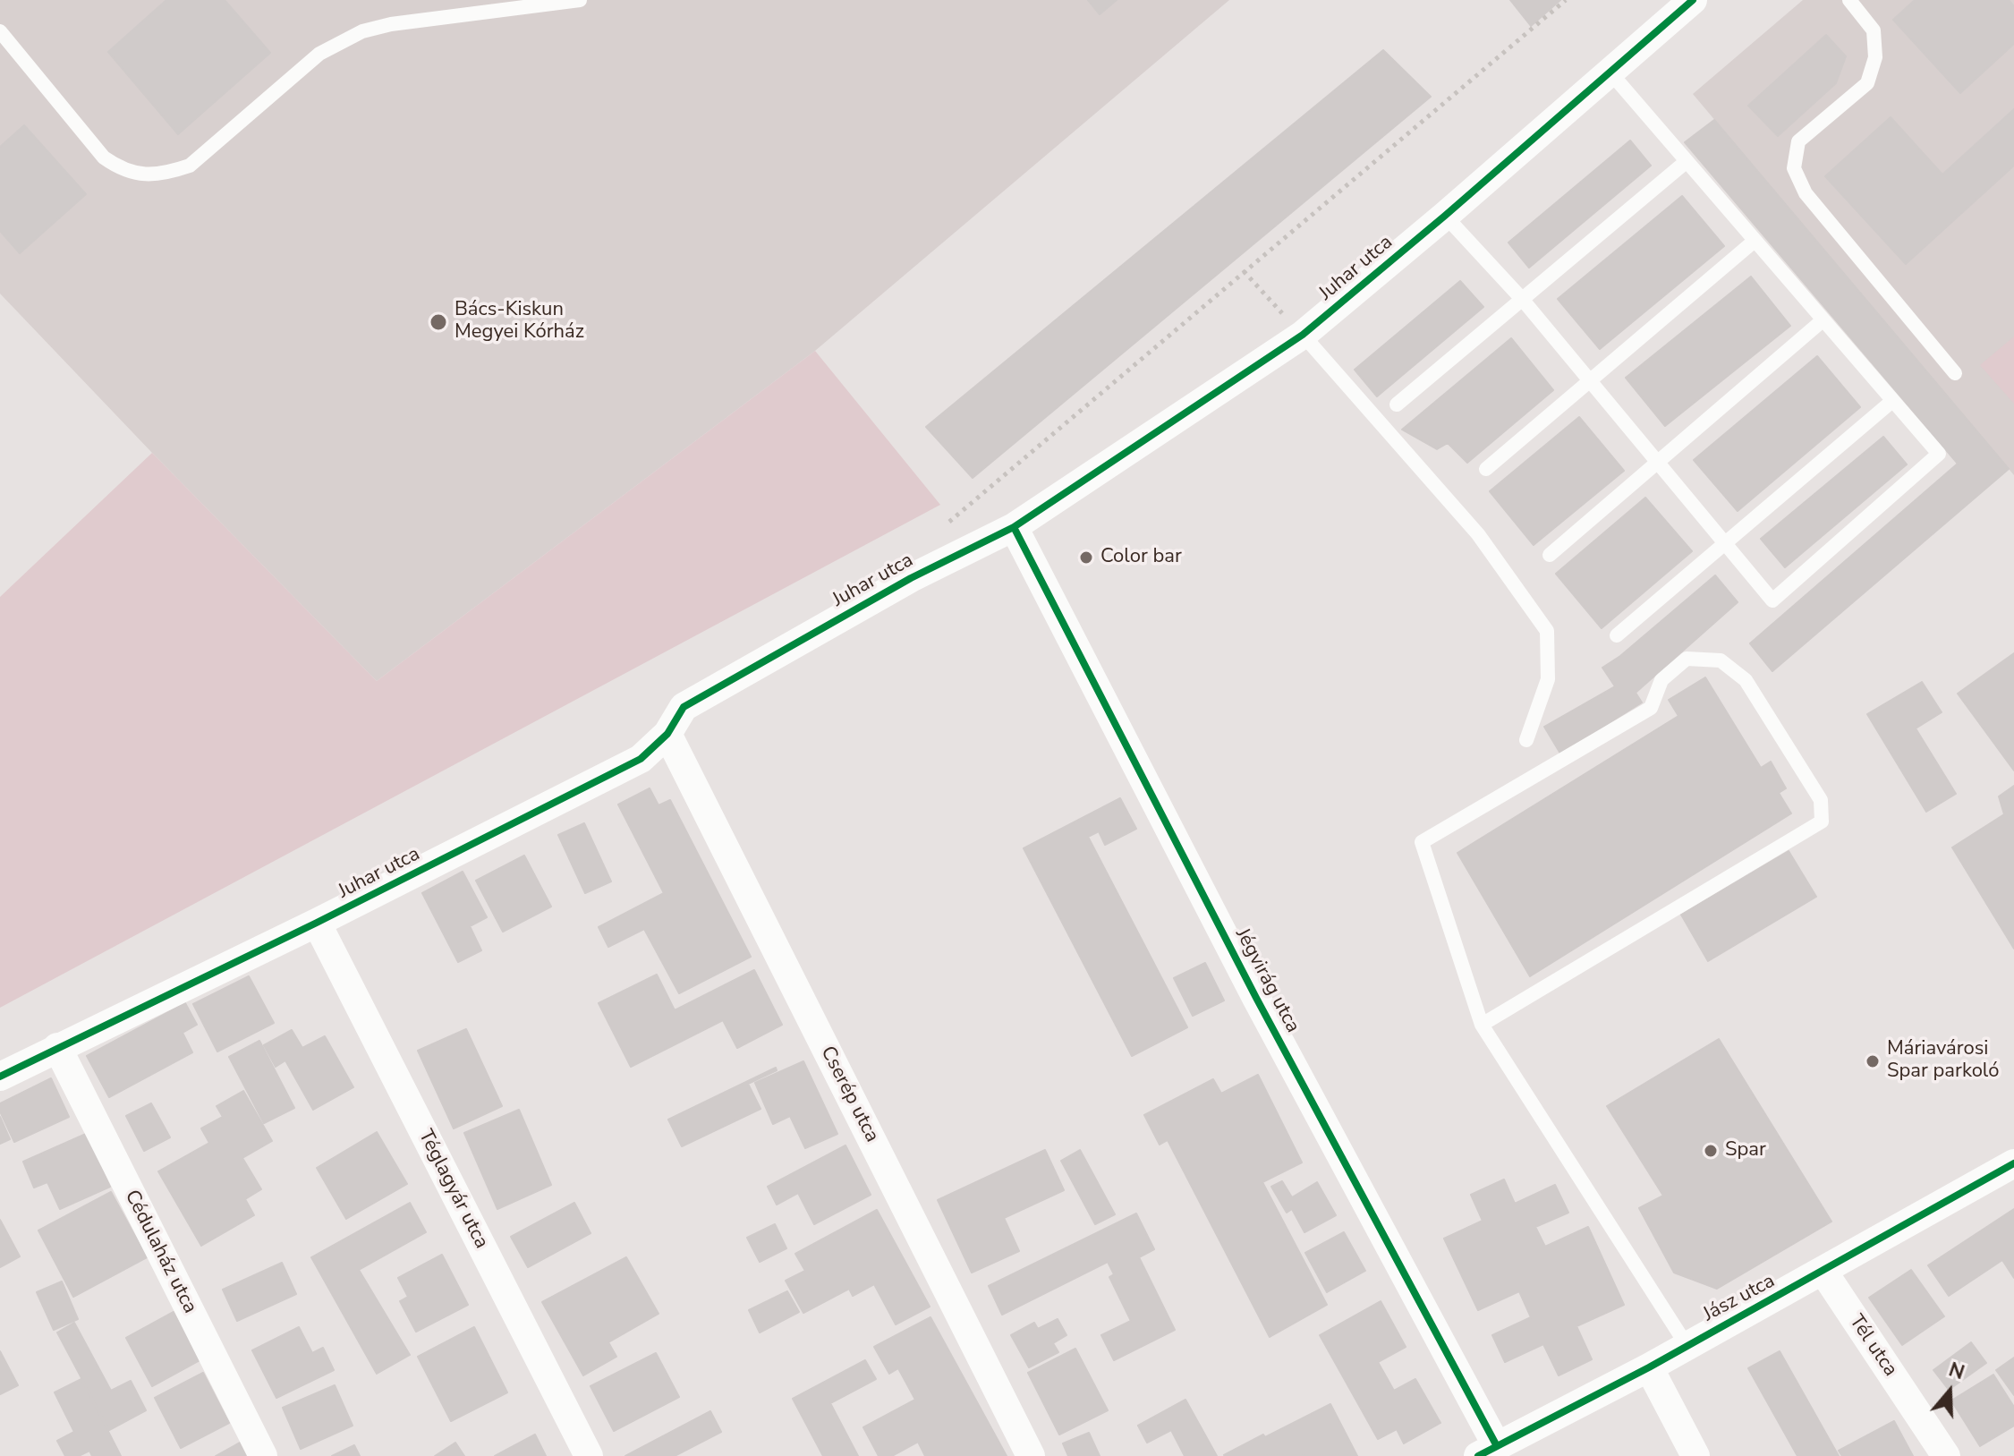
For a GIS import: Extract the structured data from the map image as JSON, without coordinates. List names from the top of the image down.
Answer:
{
  "streets": {
    "street": [
      "Juhar utca",
      "Jégvirág utca",
      "Cserép utca",
      "Téglagyár utca",
      "Cédulaház utca",
      "Jász utca",
      "Tél utca"
    ]
  },
  "crossings": [
    ["Juhar utca", "Jégvirág utca"],
    ["Juhar utca", "Cserép utca"],
    ["Juhar utca", "Téglagyár utca"],
    ["Juhar utca", "Cédulaház utca"],
    ["Jégvirág utca", "Jász utca"],
    ["Jász utca", "Tél utca"]
  ],
  "places": [
    "Bács-Kiskun Megyei Kórház",
    "Color bar",
    "Máriavárosi Spar parkoló",
    "Spar"
  ],
  "north": "top"
}
